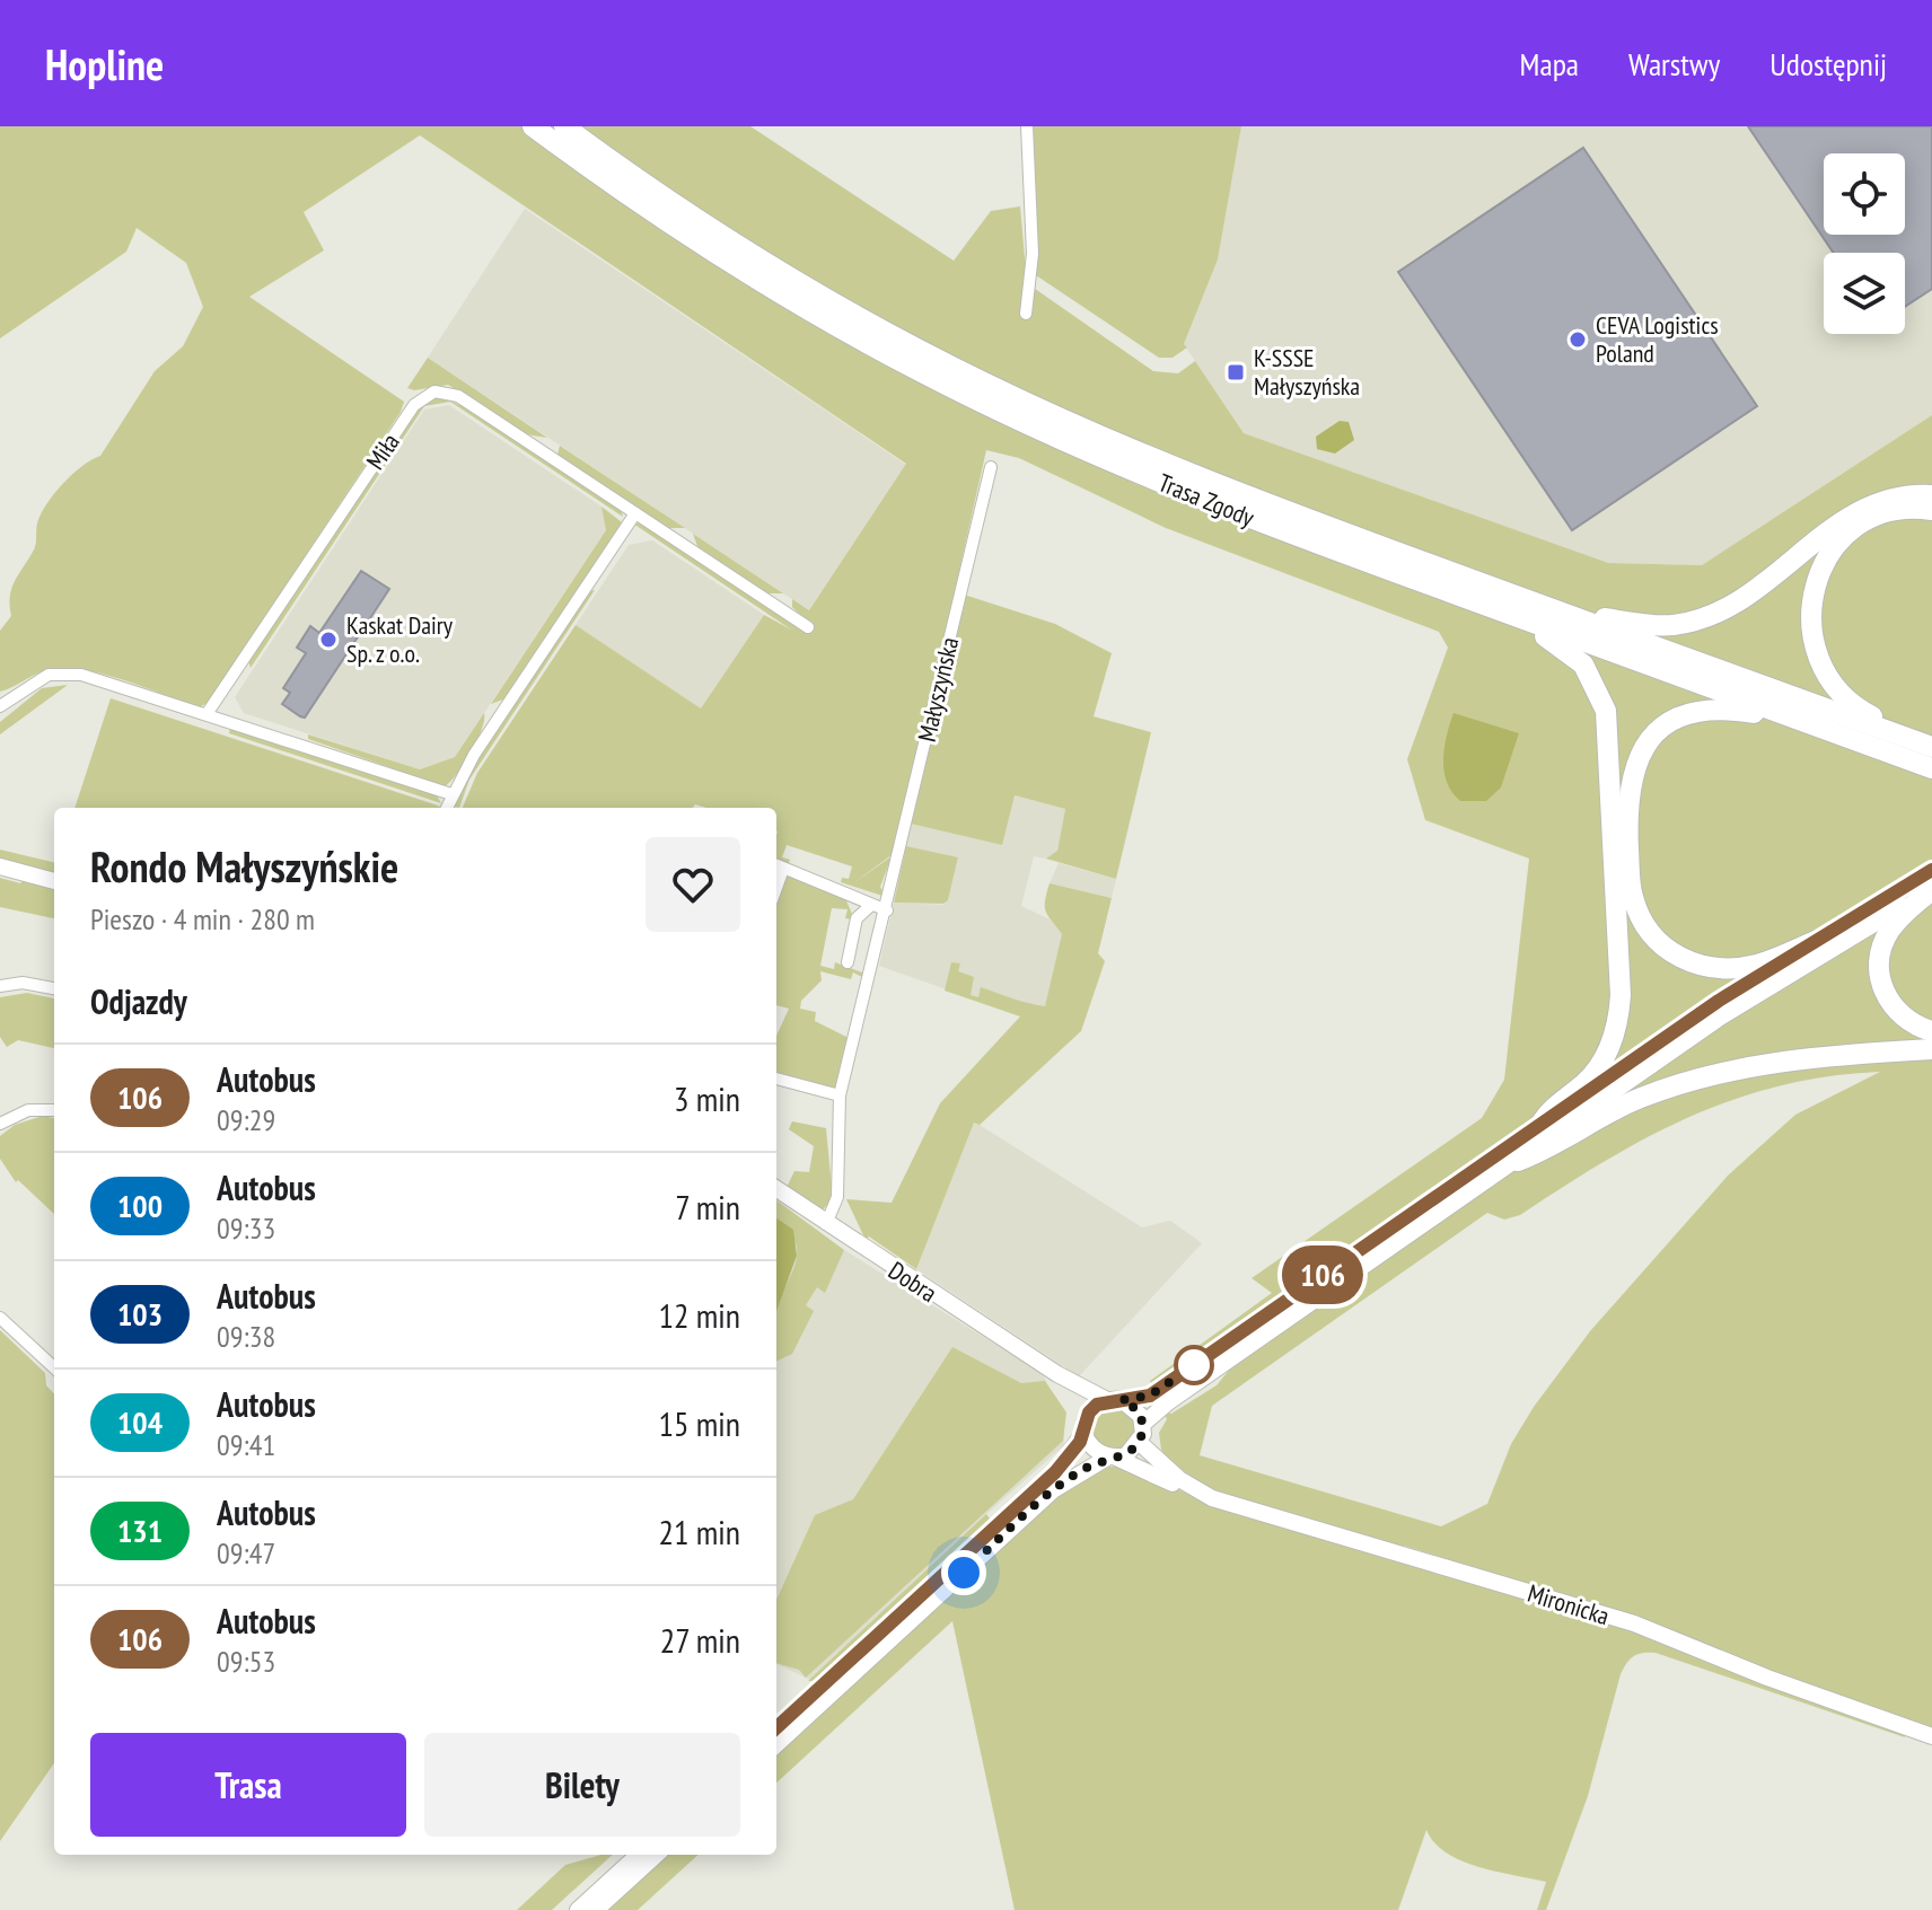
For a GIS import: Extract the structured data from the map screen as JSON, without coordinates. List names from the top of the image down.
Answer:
{
  "streets": {
    "highway": ["Trasa Zgody"],
    "main road": ["Dobra", "Mironicka"],
    "street": ["Miła", "Małyszyńska"]
  },
  "crossings": [
    ["Małyszyńska", "Dobra"],
    ["Dobra", "Mironicka"]
  ],
  "places": {
    "other": ["CEVA Logistics Poland", "Kaskat Dairy Sp. z o.o."],
    "transit": ["K-SSSE Małyszyńska"]
  },
  "lines": ["bus line 106"],
  "page": {
    "header": "Hopline",
    "nav": ["Mapa", "Warstwy", "Udostępnij"],
    "on_map": "106",
    "heading": [
      ["Rondo Małyszyńskie", "Pieszo · 4 min · 280 m"],
      "Odjazdy"
    ],
    "list": [
      {
        "mark": "106",
        "name": "Autobus",
        "note": "09:29",
        "value": "3 min"
      },
      {
        "mark": "100",
        "name": "Autobus",
        "note": "09:33",
        "value": "7 min"
      },
      {
        "mark": "103",
        "name": "Autobus",
        "note": "09:38",
        "value": "12 min"
      },
      {
        "mark": "104",
        "name": "Autobus",
        "note": "09:41",
        "value": "15 min"
      },
      {
        "mark": "131",
        "name": "Autobus",
        "note": "09:47",
        "value": "21 min"
      },
      {
        "mark": "106",
        "name": "Autobus",
        "note": "09:53",
        "value": "27 min"
      }
    ],
    "buttons": ["Trasa", "Bilety"]
  }
}
